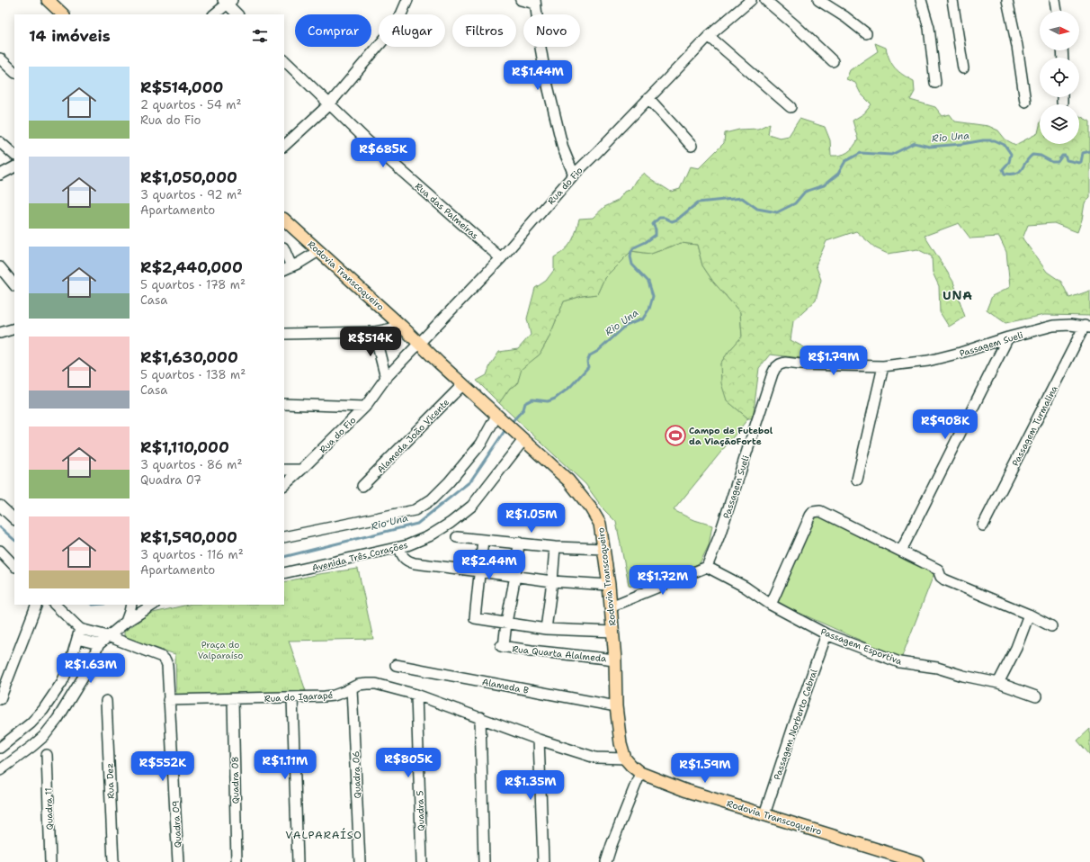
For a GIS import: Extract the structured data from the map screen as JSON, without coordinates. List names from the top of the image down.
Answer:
{
  "streets": {
    "main road": ["Rodovia Transcoqueiro"],
    "street": [
      "Rua do Fio",
      "Rua das Palmeiras",
      "Passagem Sueli",
      "Passagem Turmalina",
      "Alameda João Vicente",
      "Avenida Três Corações",
      "Passagem Esportiva",
      "Rua Quarta Alalmeda",
      "Alameda B",
      "Rua do Igarapé",
      "Passagem Norberto Cabral",
      "Quadra 06",
      "Quadra 08",
      "Rua Dez",
      "Quadra 11",
      "Quadra 5",
      "Quadra 09"
    ]
  },
  "crossings": [
    ["Rua do Fio", "Rua das Palmeiras"],
    ["Rua do Fio", "Rodovia Transcoqueiro"],
    ["Rodovia Transcoqueiro", "Alameda João Vicente"],
    ["Rodovia Transcoqueiro", "Avenida Três Corações"],
    ["Rodovia Transcoqueiro", "Rua Quarta Alalmeda"],
    ["Rodovia Transcoqueiro", "Alameda B"],
    ["Rodovia Transcoqueiro", "Rua do Igarapé"],
    ["Rodovia Transcoqueiro", "Passagem Norberto Cabral"],
    ["Passagem Sueli", "Passagem Turmalina"],
    ["Passagem Sueli", "Passagem Esportiva"],
    ["Passagem Esportiva", "Passagem Norberto Cabral"],
    ["Rua do Igarapé", "Quadra 06"],
    ["Rua do Igarapé", "Quadra 08"],
    ["Rua do Igarapé", "Quadra 5"],
    ["Rua do Igarapé", "Quadra 09"]
  ],
  "districts": ["UNA", "VALPARAÍSO"],
  "water": ["Rio Una"],
  "parks": ["Praça do Valparaíso"],
  "places": {
    "sports": ["Campo de Futebol da ViaçãoForte"]
  },
  "north": "right",
  "page": {
    "chip": [
      "Comprar",
      "Alugar",
      "Filtros",
      "Novo"
    ],
    "heading": "14 imóveis",
    "list": [
      {
        "name": "R$514,000",
        "note": "2 quartos · 54 m² · Rua do Fio"
      },
      {
        "name": "R$1,050,000",
        "note": "3 quartos · 92 m² · Apartamento"
      },
      {
        "name": "R$2,440,000",
        "note": "5 quartos · 178 m² · Casa"
      },
      {
        "name": "R$1,630,000",
        "note": "5 quartos · 138 m² · Casa"
      },
      {
        "name": "R$1,110,000",
        "note": "3 quartos · 86 m² · Quadra 07"
      },
      {
        "name": "R$1,590,000",
        "note": "3 quartos · 116 m² · Apartamento"
      }
    ],
    "price": [
      "R$1.44M",
      "R$685K",
      "R$514K",
      "R$1.79M",
      "R$908K",
      "R$1.05M",
      "R$2.44M",
      "R$1.72M",
      "R$1.63M",
      "R$805K",
      "R$1.11M",
      "R$552K",
      "R$1.59M",
      "R$1.35M"
    ]
  }
}
